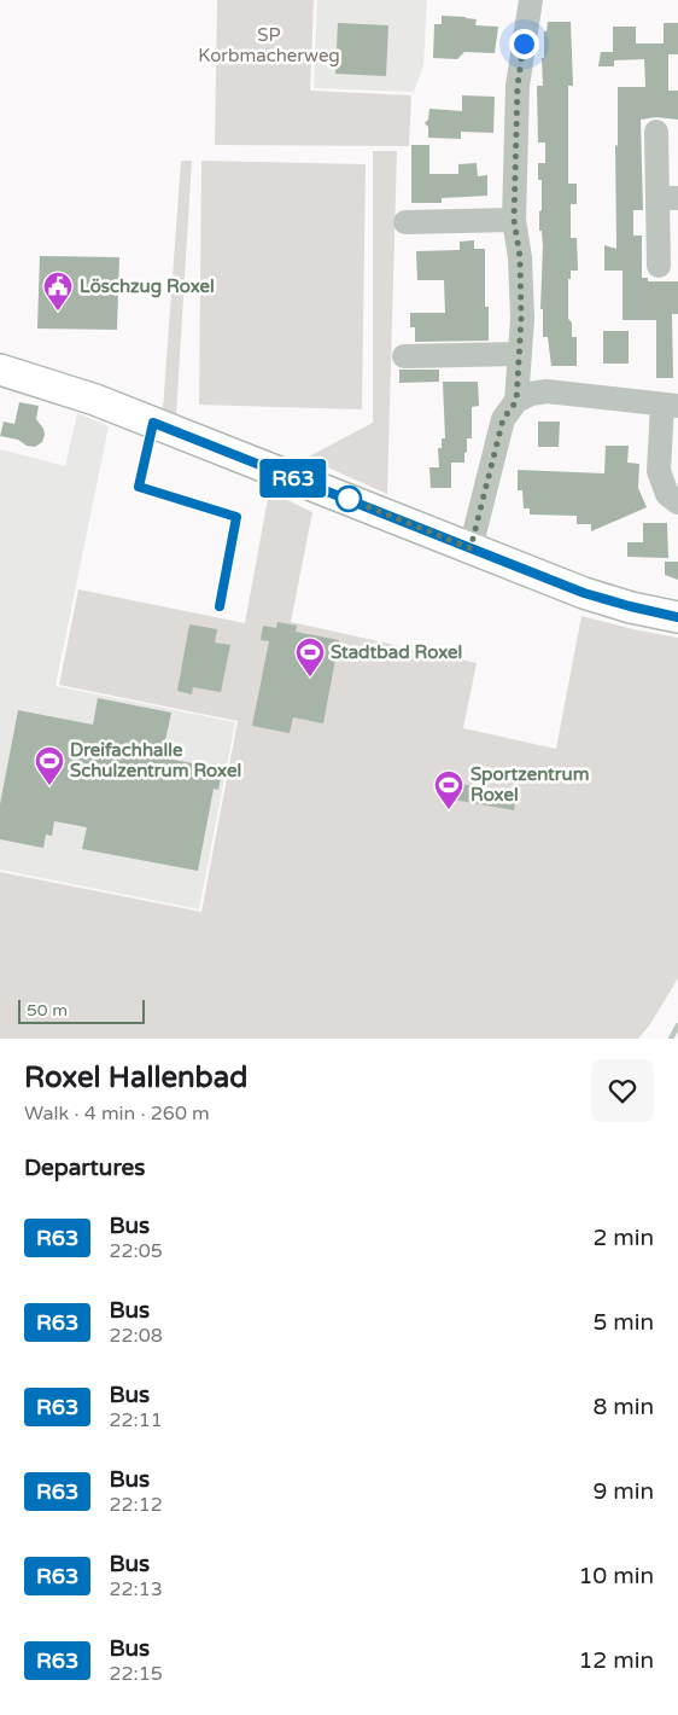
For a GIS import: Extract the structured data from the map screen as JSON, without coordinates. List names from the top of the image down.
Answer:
{
  "parks": ["SP Korbmacherweg"],
  "places": {
    "public building": ["Löschzug Roxel"],
    "sports": ["Stadtbad Roxel", "Dreifachhalle Schulzentrum Roxel", "Sportzentrum Roxel"]
  },
  "lines": ["bus line R63"],
  "scale_bar": "50 m",
  "page": {
    "on_map": "R63",
    "scale": "50 m",
    "heading": [
      ["Roxel Hallenbad", "Walk · 4 min · 260 m"],
      "Departures"
    ],
    "list": [
      {
        "mark": "R63",
        "name": "Bus",
        "note": "22:05",
        "value": "2 min"
      },
      {
        "mark": "R63",
        "name": "Bus",
        "note": "22:08",
        "value": "5 min"
      },
      {
        "mark": "R63",
        "name": "Bus",
        "note": "22:11",
        "value": "8 min"
      },
      {
        "mark": "R63",
        "name": "Bus",
        "note": "22:12",
        "value": "9 min"
      },
      {
        "mark": "R63",
        "name": "Bus",
        "note": "22:13",
        "value": "10 min"
      },
      {
        "mark": "R63",
        "name": "Bus",
        "note": "22:15",
        "value": "12 min"
      }
    ]
  }
}
